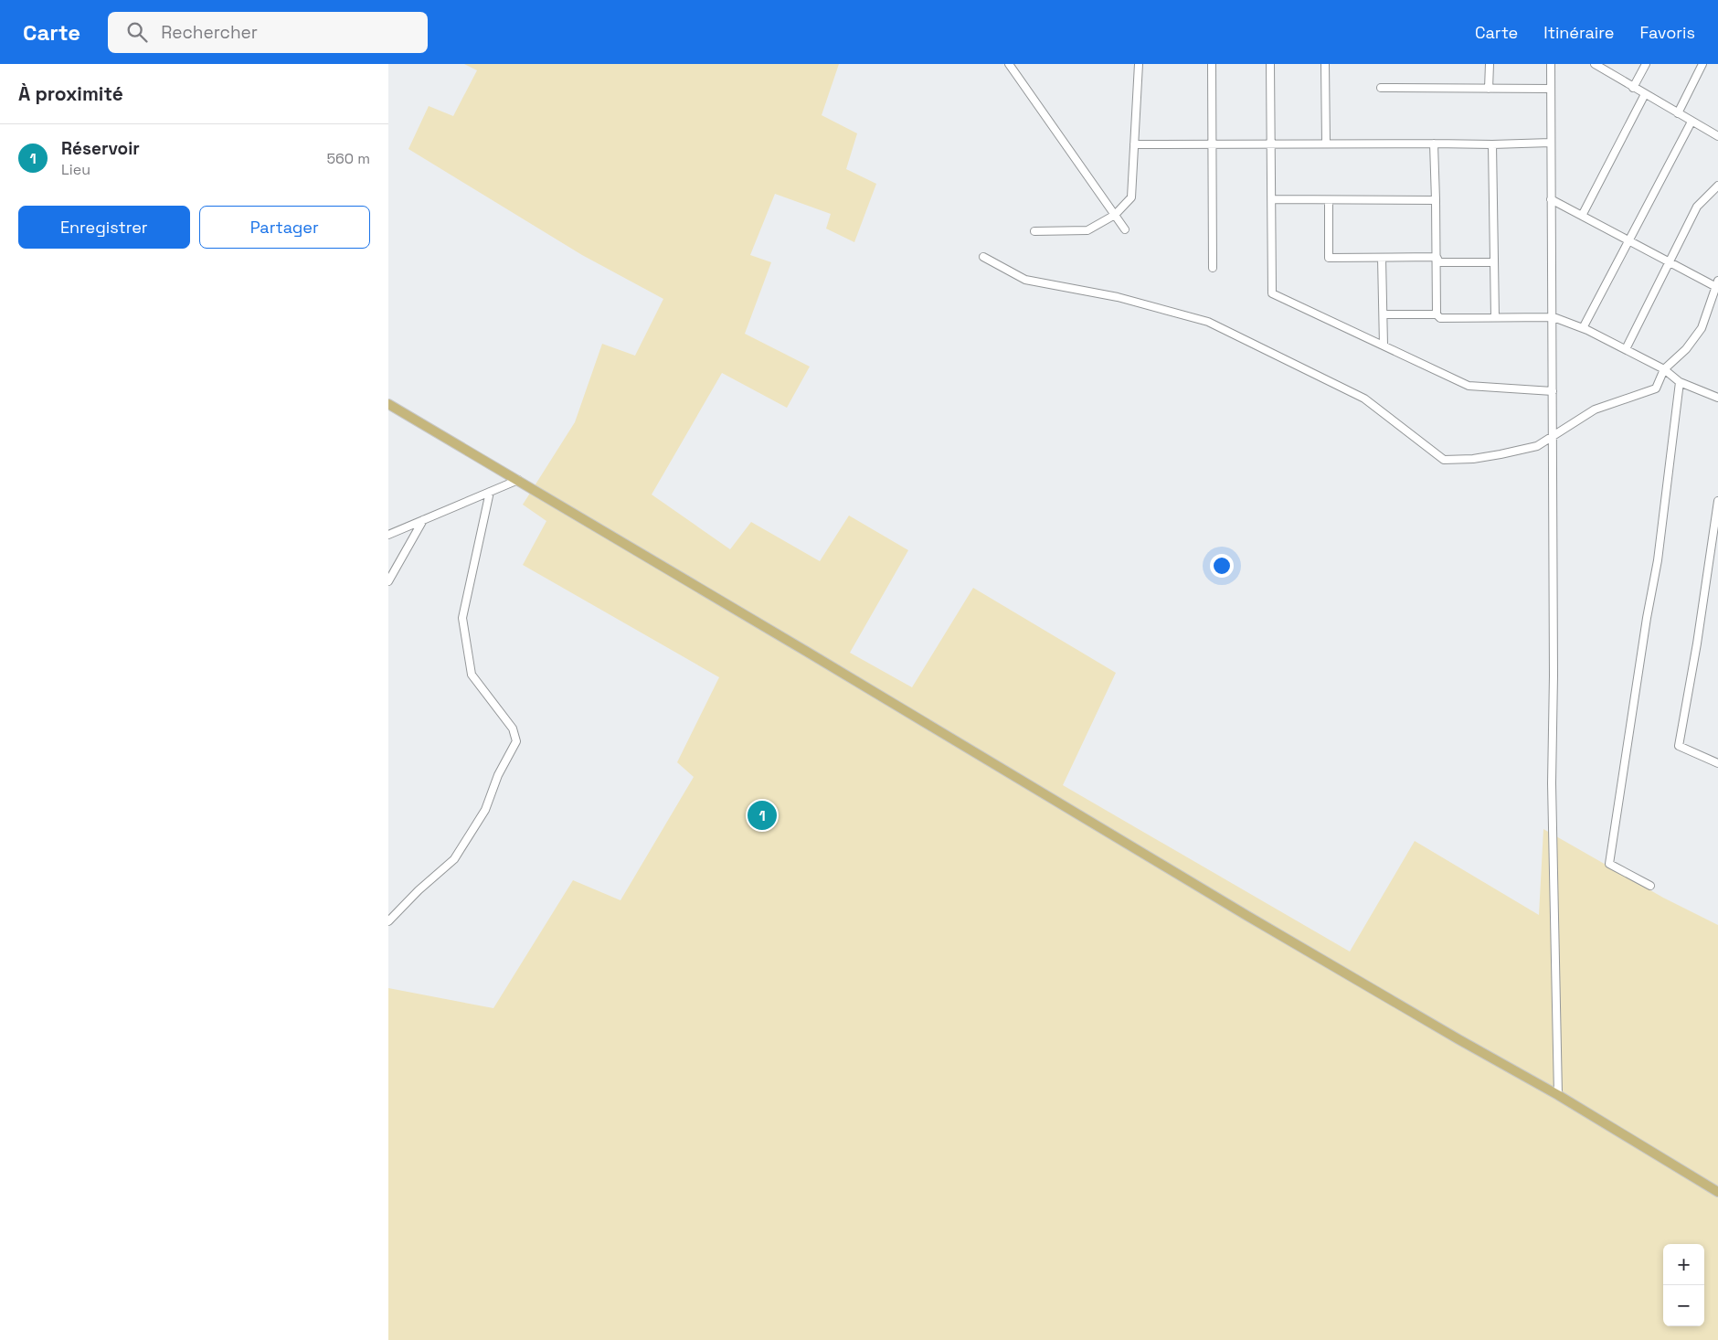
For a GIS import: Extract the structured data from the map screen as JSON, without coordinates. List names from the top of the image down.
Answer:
{
  "page": {
    "header": "Carte",
    "search": "Rechercher",
    "nav": ["Carte", "Itinéraire", "Favoris"],
    "heading": "À proximité",
    "list": [
      {
        "mark": "1",
        "name": "Réservoir",
        "note": "Lieu",
        "value": "560 m"
      }
    ],
    "buttons": ["Enregistrer", "Partager"],
    "pins": "1",
    "map_buttons": ["+", "−"]
  }
}
